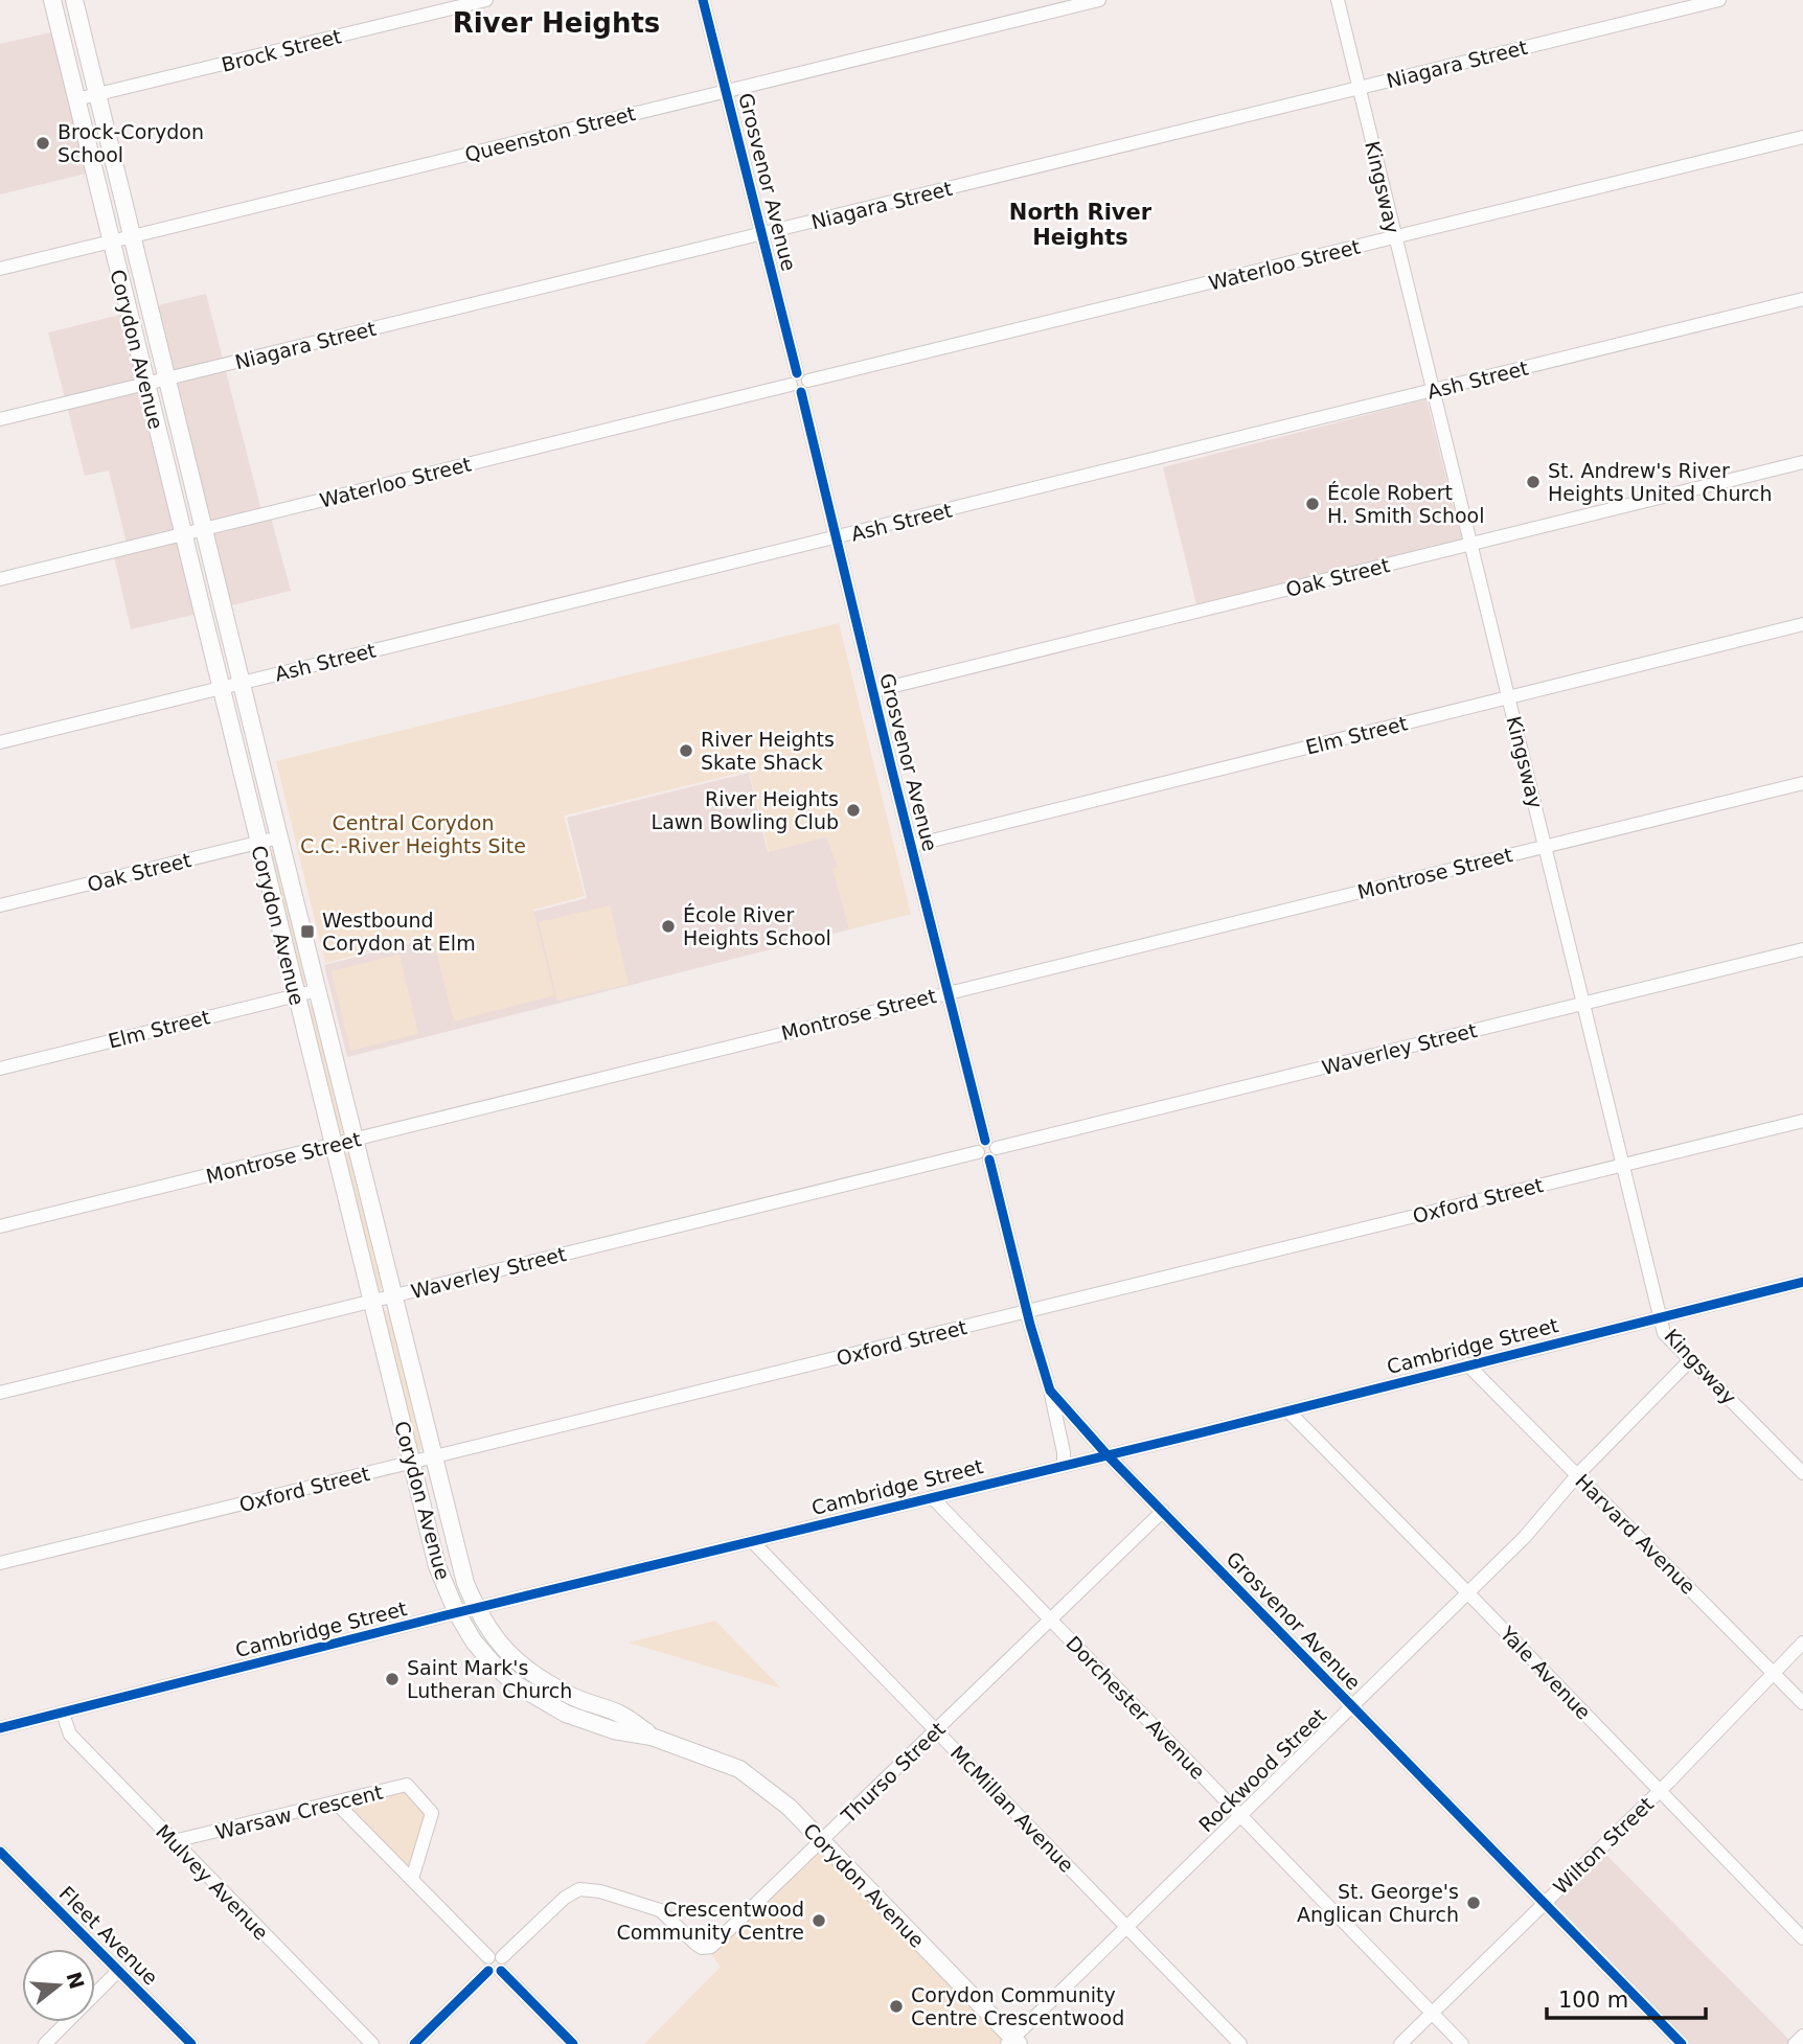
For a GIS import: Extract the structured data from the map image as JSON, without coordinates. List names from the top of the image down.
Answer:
{
  "streets": {
    "main road": ["Corydon Avenue"],
    "street": [
      "Brock Street",
      "Niagara Street",
      "Queenston Street",
      "Grosvenor Avenue",
      "Kingsway",
      "Waterloo Street",
      "Ash Street",
      "Oak Street",
      "Elm Street",
      "Montrose Street",
      "Waverley Street",
      "Oxford Street",
      "Cambridge Street",
      "Harvard Avenue",
      "Yale Avenue",
      "Dorchester Avenue",
      "Rockwood Street",
      "Thurso Street",
      "McMillan Avenue",
      "Warsaw Crescent",
      "Wilton Street",
      "Mulvey Avenue",
      "Fleet Avenue"
    ]
  },
  "crossings": [
    ["Brock Street", "Corydon Avenue"],
    ["Niagara Street", "Grosvenor Avenue"],
    ["Niagara Street", "Kingsway"],
    ["Niagara Street", "Corydon Avenue"],
    ["Queenston Street", "Grosvenor Avenue"],
    ["Queenston Street", "Corydon Avenue"],
    ["Grosvenor Avenue", "Waterloo Street"],
    ["Grosvenor Avenue", "Ash Street"],
    ["Grosvenor Avenue", "Oak Street"],
    ["Grosvenor Avenue", "Elm Street"],
    ["Grosvenor Avenue", "Montrose Street"],
    ["Grosvenor Avenue", "Waverley Street"],
    ["Grosvenor Avenue", "Oxford Street"],
    ["Grosvenor Avenue", "Cambridge Street"],
    ["Grosvenor Avenue", "Rockwood Street"],
    ["Grosvenor Avenue", "Thurso Street"],
    ["Grosvenor Avenue", "Wilton Street"],
    ["Kingsway", "Waterloo Street"],
    ["Kingsway", "Ash Street"],
    ["Kingsway", "Oak Street"],
    ["Kingsway", "Elm Street"],
    ["Kingsway", "Montrose Street"],
    ["Kingsway", "Waverley Street"],
    ["Kingsway", "Oxford Street"],
    ["Kingsway", "Cambridge Street"],
    ["Kingsway", "Rockwood Street"],
    ["Waterloo Street", "Corydon Avenue"],
    ["Corydon Avenue", "Ash Street"],
    ["Corydon Avenue", "Oak Street"],
    ["Corydon Avenue", "Elm Street"],
    ["Corydon Avenue", "Montrose Street"],
    ["Corydon Avenue", "Waverley Street"],
    ["Corydon Avenue", "Oxford Street"],
    ["Corydon Avenue", "Cambridge Street"],
    ["Corydon Avenue", "Rockwood Street"],
    ["Corydon Avenue", "Thurso Street"],
    ["Cambridge Street", "Harvard Avenue"],
    ["Cambridge Street", "Yale Avenue"],
    ["Cambridge Street", "Dorchester Avenue"],
    ["Cambridge Street", "McMillan Avenue"],
    ["Cambridge Street", "Mulvey Avenue"],
    ["Harvard Avenue", "Rockwood Street"],
    ["Harvard Avenue", "Wilton Street"],
    ["Yale Avenue", "Rockwood Street"],
    ["Yale Avenue", "Wilton Street"],
    ["Dorchester Avenue", "Rockwood Street"],
    ["Dorchester Avenue", "Thurso Street"],
    ["Dorchester Avenue", "Wilton Street"],
    ["Rockwood Street", "McMillan Avenue"],
    ["Thurso Street", "McMillan Avenue"],
    ["Warsaw Crescent", "Mulvey Avenue"]
  ],
  "districts": ["River Heights", "North River Heights"],
  "parks": ["Central Corydon C.C.-River Heights Site"],
  "places": {
    "other": [
      "Brock-Corydon School",
      "St. Andrew's River Heights United Church",
      "École Robert H. Smith School",
      "River Heights Skate Shack",
      "River Heights Lawn Bowling Club",
      "École River Heights School",
      "Saint Mark's Lutheran Church",
      "St. George's Anglican Church",
      "Crescentwood Community Centre",
      "Corydon Community Centre Crescentwood"
    ],
    "transit": ["Westbound Corydon at Elm"]
  },
  "scale_bar": "100 m",
  "north": "right"
}
